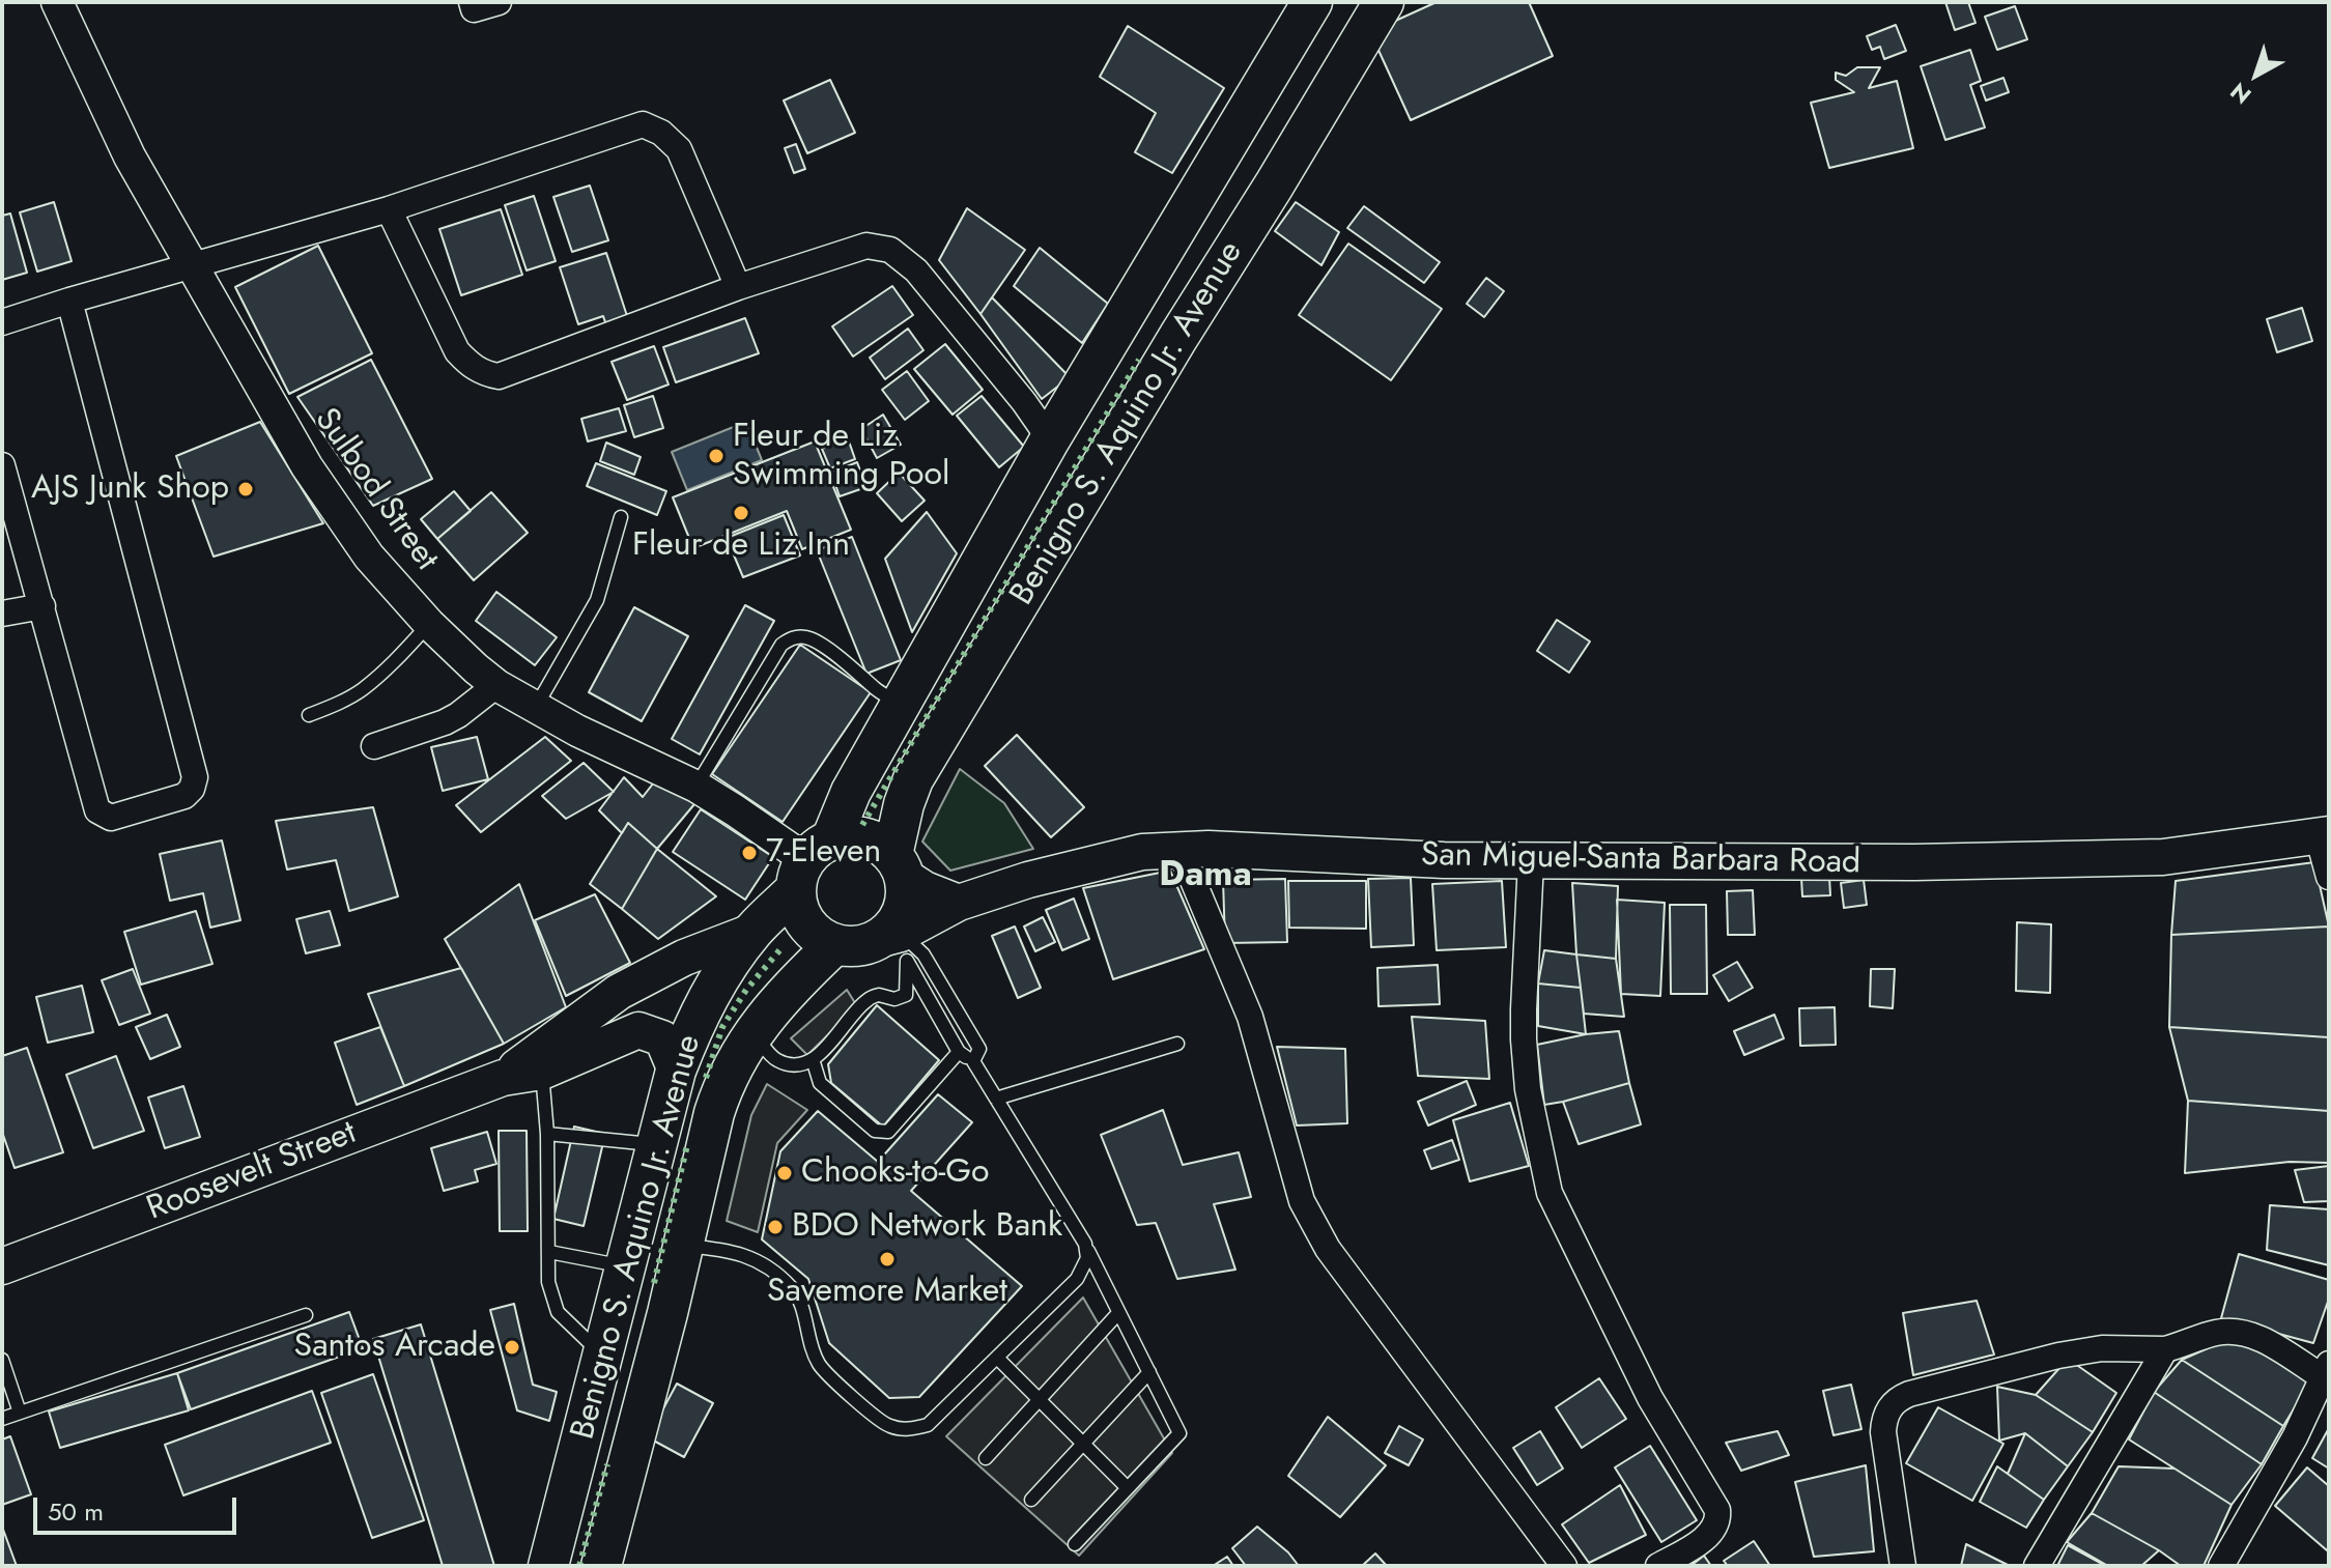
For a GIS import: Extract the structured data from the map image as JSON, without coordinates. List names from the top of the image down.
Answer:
{
  "streets": {
    "main road": ["Benigno S. Aquino Jr. Avenue", "San Miguel-Santa Barbara Road", "Roosevelt Street"],
    "street": ["Sulbod Street"]
  },
  "crossings": [
    ["Benigno S. Aquino Jr. Avenue", "Sulbod Street"],
    ["Benigno S. Aquino Jr. Avenue", "San Miguel-Santa Barbara Road"],
    ["Benigno S. Aquino Jr. Avenue", "Roosevelt Street"],
    ["Sulbod Street", "San Miguel-Santa Barbara Road"]
  ],
  "districts": ["Dama"],
  "places": [
    "Fleur de Liz Swimming Pool",
    "AJS Junk Shop",
    "Fleur de Liz Inn",
    "7-Eleven",
    "Chooks-to-Go",
    "BDO Network Bank",
    "Savemore Market",
    "Santos Arcade"
  ],
  "scale_bar": "50 m",
  "north": "bottom left"
}
